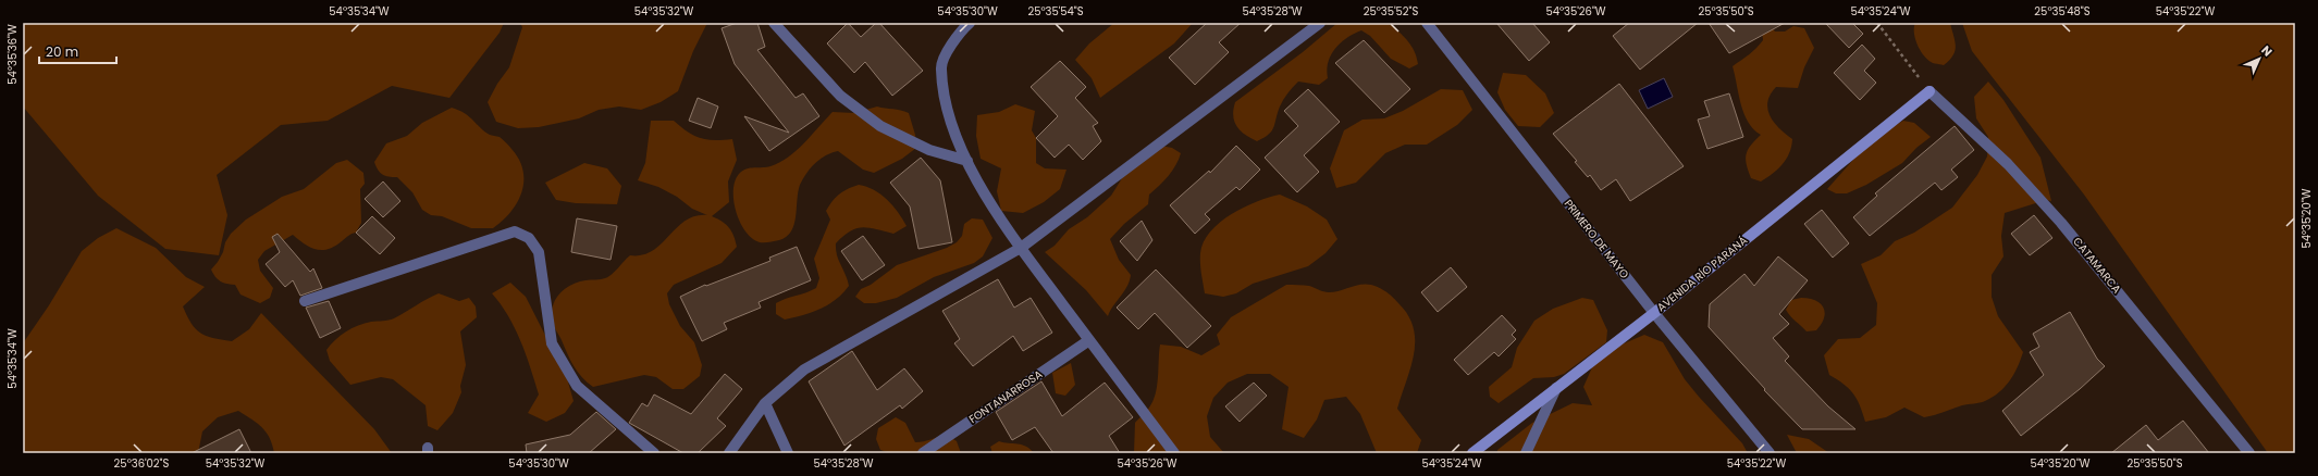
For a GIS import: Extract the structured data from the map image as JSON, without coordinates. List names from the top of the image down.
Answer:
{
  "streets": {
    "main road": ["AVENIDA RÍO PARANÁ"],
    "street": ["PRIMERO DE MAYO", "CATAMARCA", "FONTANARROSA"]
  },
  "crossings": [
    ["PRIMERO DE MAYO", "AVENIDA RÍO PARANÁ"],
    ["CATAMARCA", "AVENIDA RÍO PARANÁ"]
  ],
  "scale_bar": "20 m",
  "north": "top right",
  "coordinates": [
    "54°35'34\"W",
    "54°35'32\"W",
    "54°35'30\"W",
    "25°35'54\"S",
    "54°35'28\"W",
    "25°35'52\"S",
    "54°35'26\"W",
    "25°35'50\"S",
    "54°35'24\"W",
    "25°35'48\"S",
    "54°35'22\"W",
    "54°35'36\"W",
    "54°35'20\"W",
    "25°36'02\"S"
  ]
}
